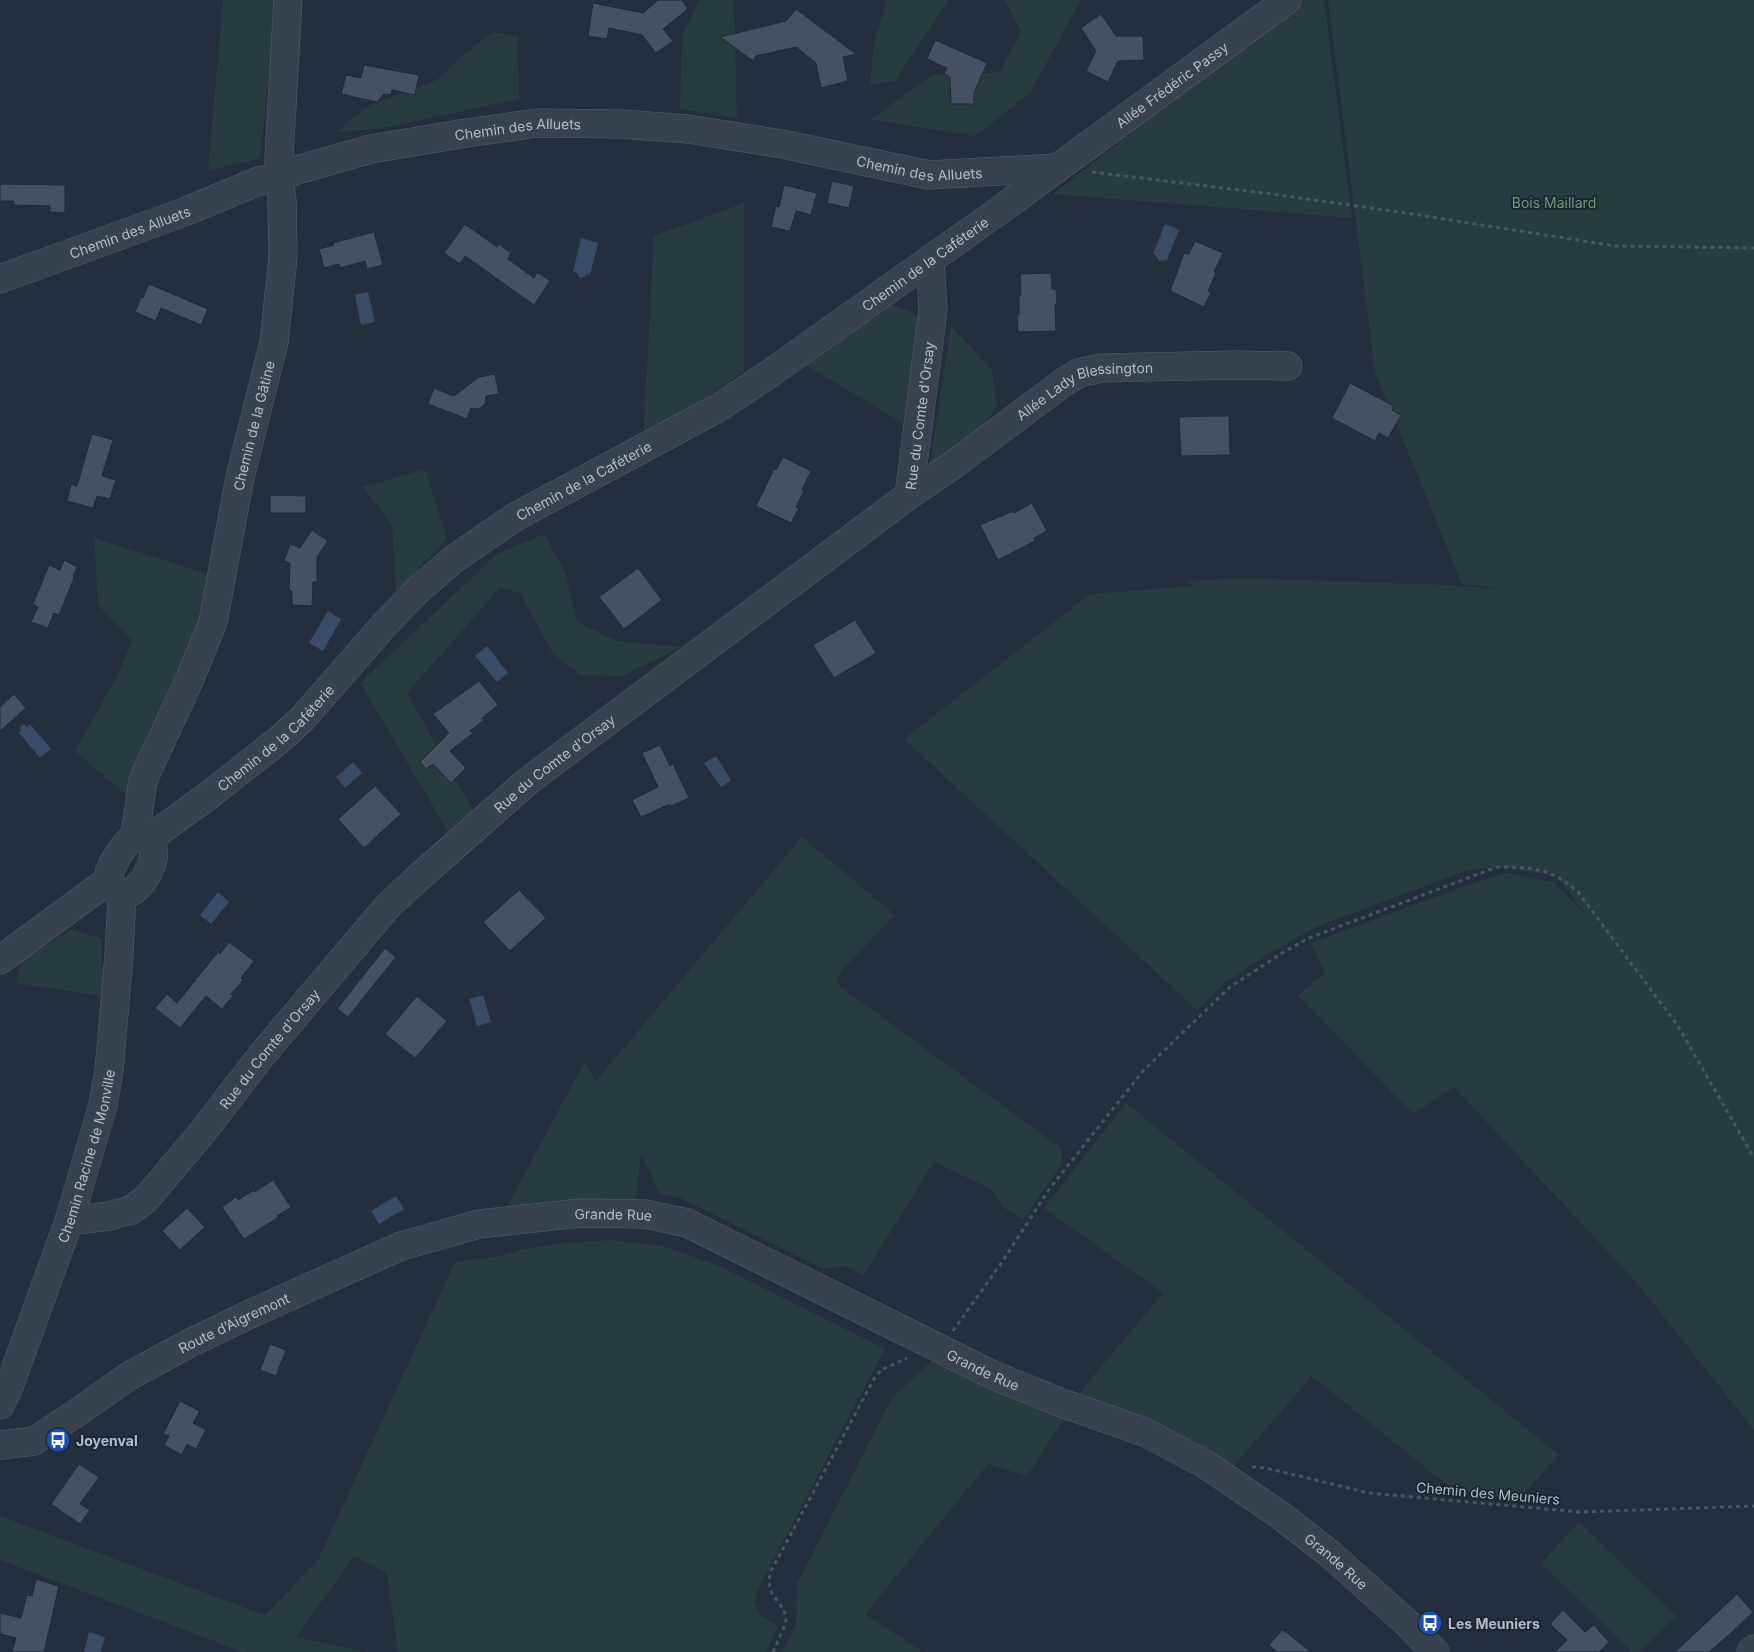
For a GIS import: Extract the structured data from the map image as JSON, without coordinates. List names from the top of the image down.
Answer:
{
  "streets": {
    "street": [
      "Allée Frédéric Passy",
      "Chemin des Alluets",
      "Chemin de la Caféterie",
      "Allée Lady Blessington",
      "Rue du Comte d'Orsay",
      "Chemin de la Gâtine",
      "Chemin Racine de Monville",
      "Grande Rue",
      "Route d’Aigremont"
    ],
    "path": ["Chemin des Meuniers"]
  },
  "crossings": [
    ["Allée Frédéric Passy", "Chemin des Alluets"],
    ["Allée Frédéric Passy", "Chemin de la Caféterie"],
    ["Chemin des Alluets", "Chemin de la Caféterie"],
    ["Chemin des Alluets", "Chemin de la Gâtine"],
    ["Chemin de la Caféterie", "Rue du Comte d'Orsay"],
    ["Chemin de la Caféterie", "Chemin de la Gâtine"],
    ["Chemin de la Caféterie", "Chemin Racine de Monville"],
    ["Allée Lady Blessington", "Rue du Comte d'Orsay"],
    ["Rue du Comte d'Orsay", "Chemin Racine de Monville"],
    ["Grande Rue", "Route d’Aigremont"],
    ["Grande Rue", "Chemin des Meuniers"]
  ],
  "parks": ["Bois Maillard"],
  "places": {
    "bus stop": ["Joyenval", "Les Meuniers"]
  }
}
